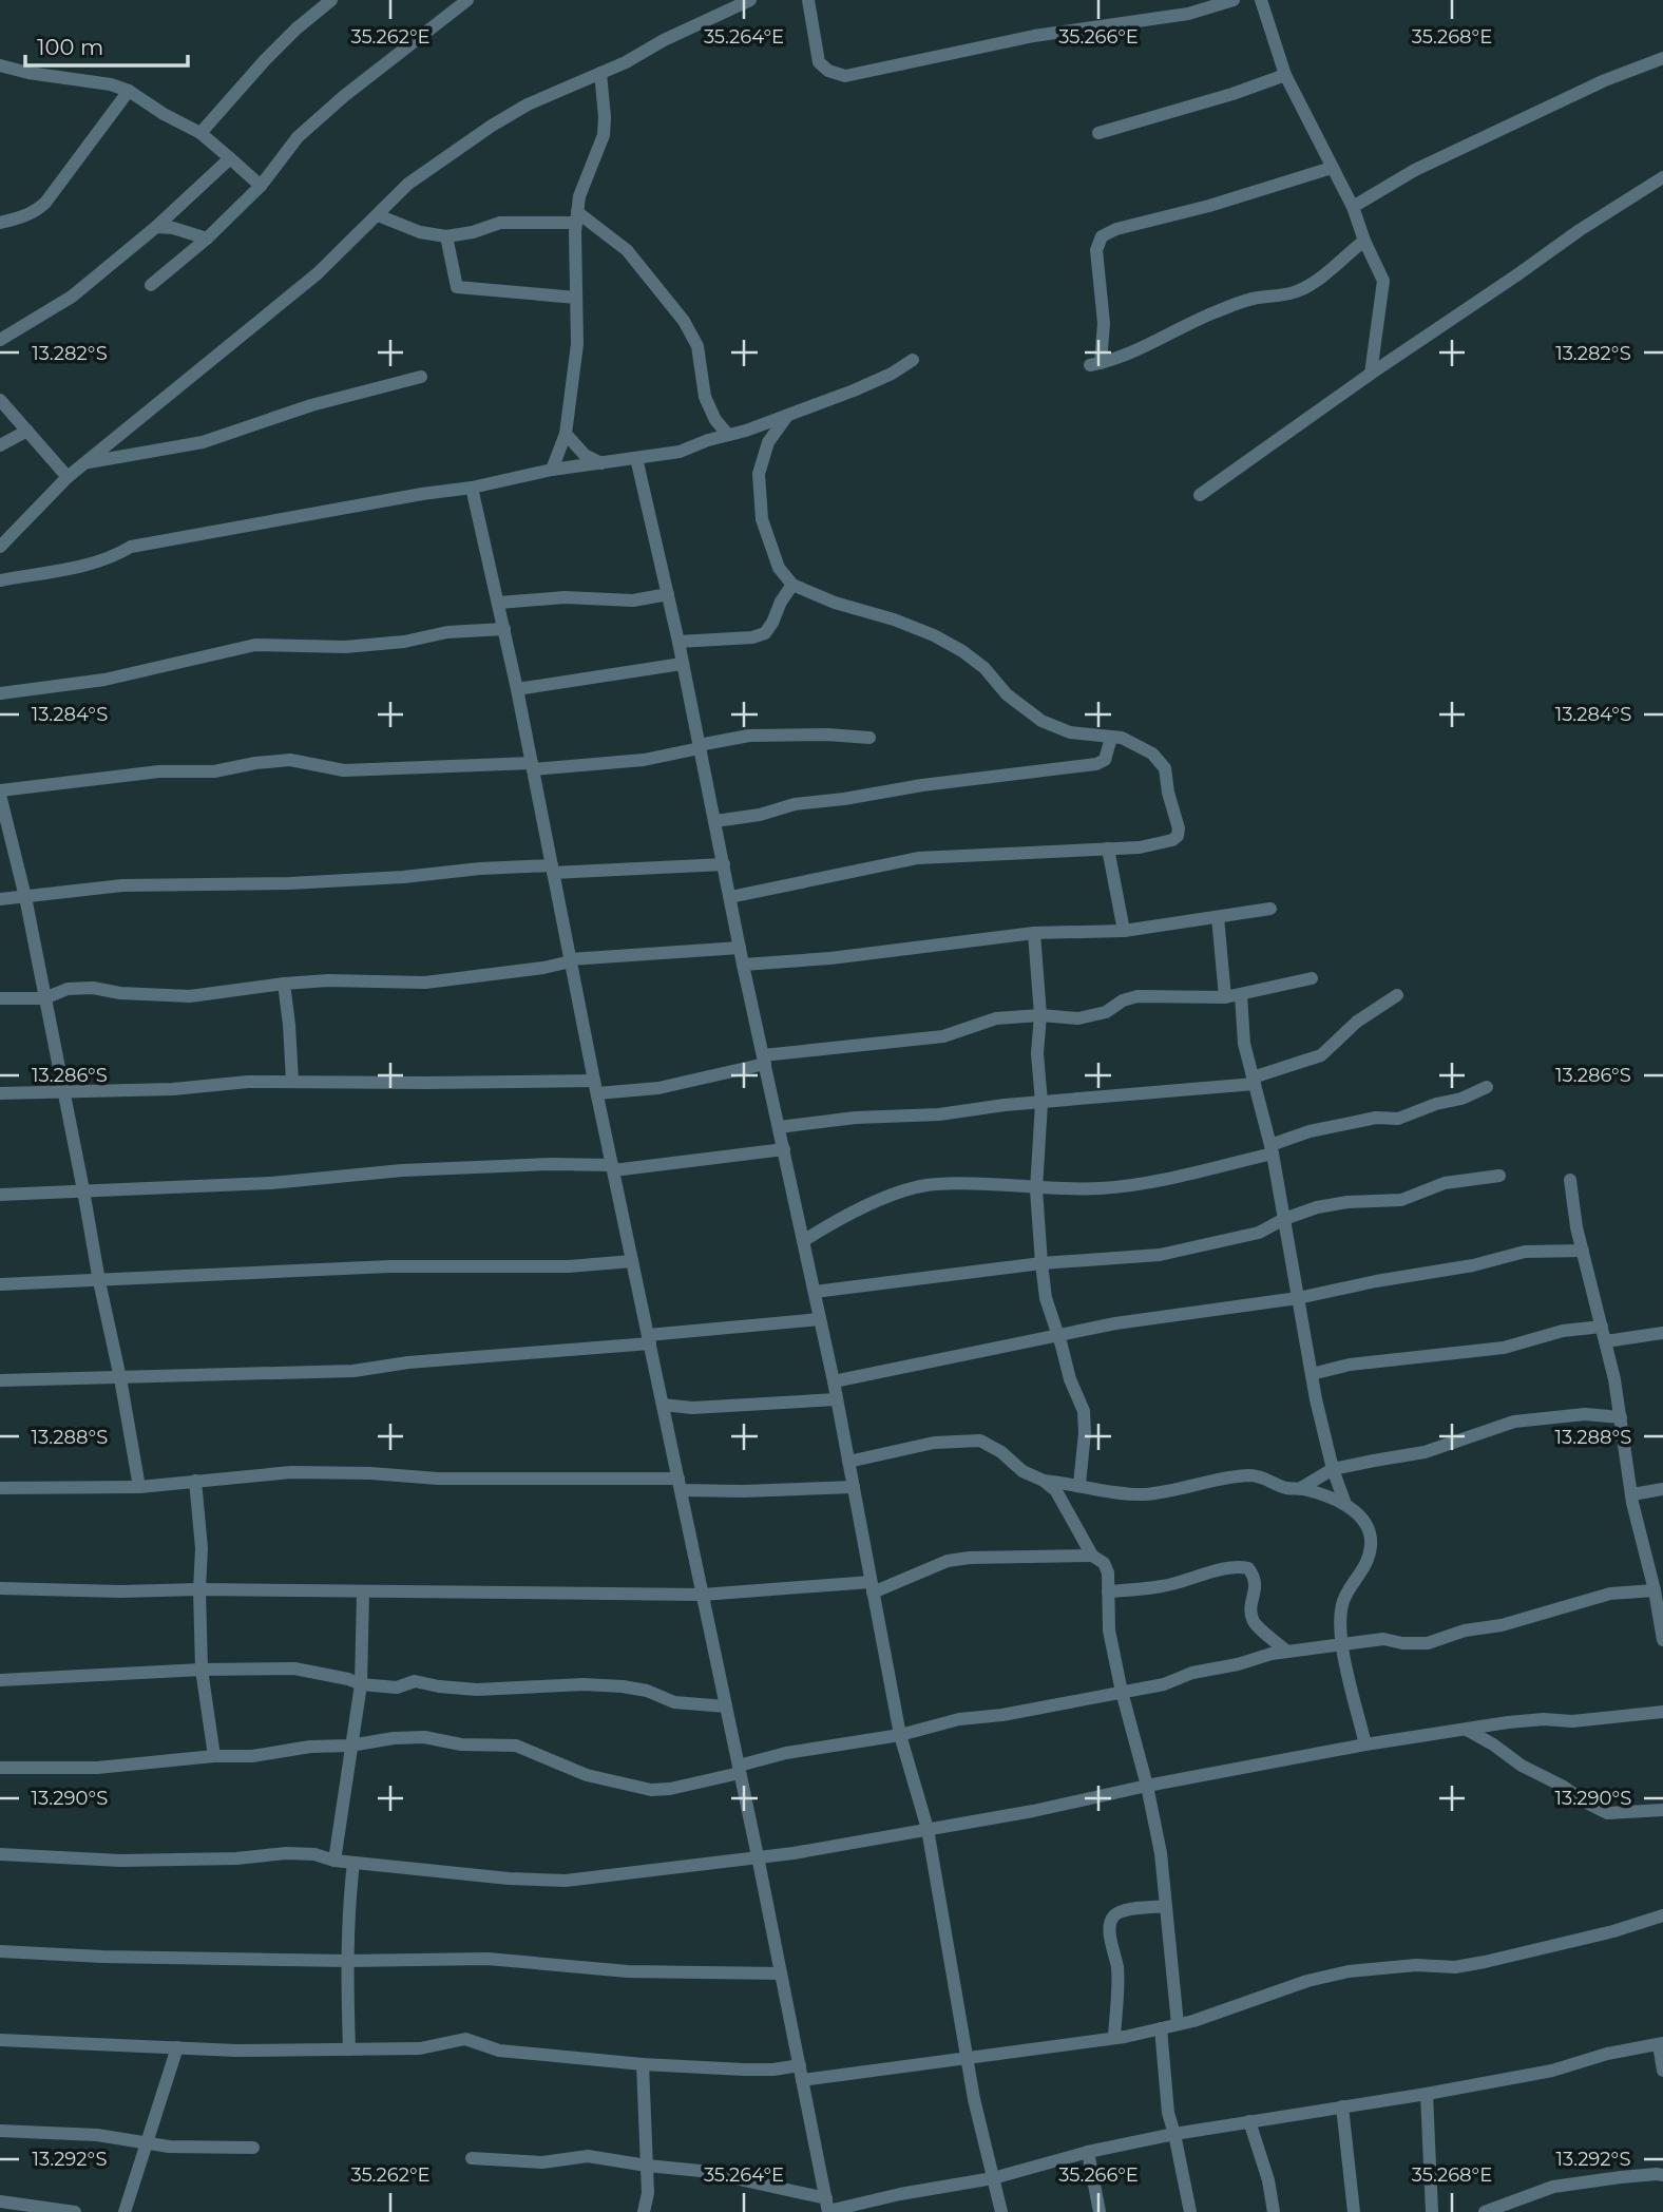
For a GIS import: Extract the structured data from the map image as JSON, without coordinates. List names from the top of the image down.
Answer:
{
  "scale_bar": "100 m",
  "coordinates": [
    "35.262°E",
    "35.264°E",
    "35.266°E",
    "35.268°E",
    "13.282°S",
    "13.284°S",
    "13.286°S",
    "13.288°S",
    "13.290°S",
    "13.292°S"
  ]
}
